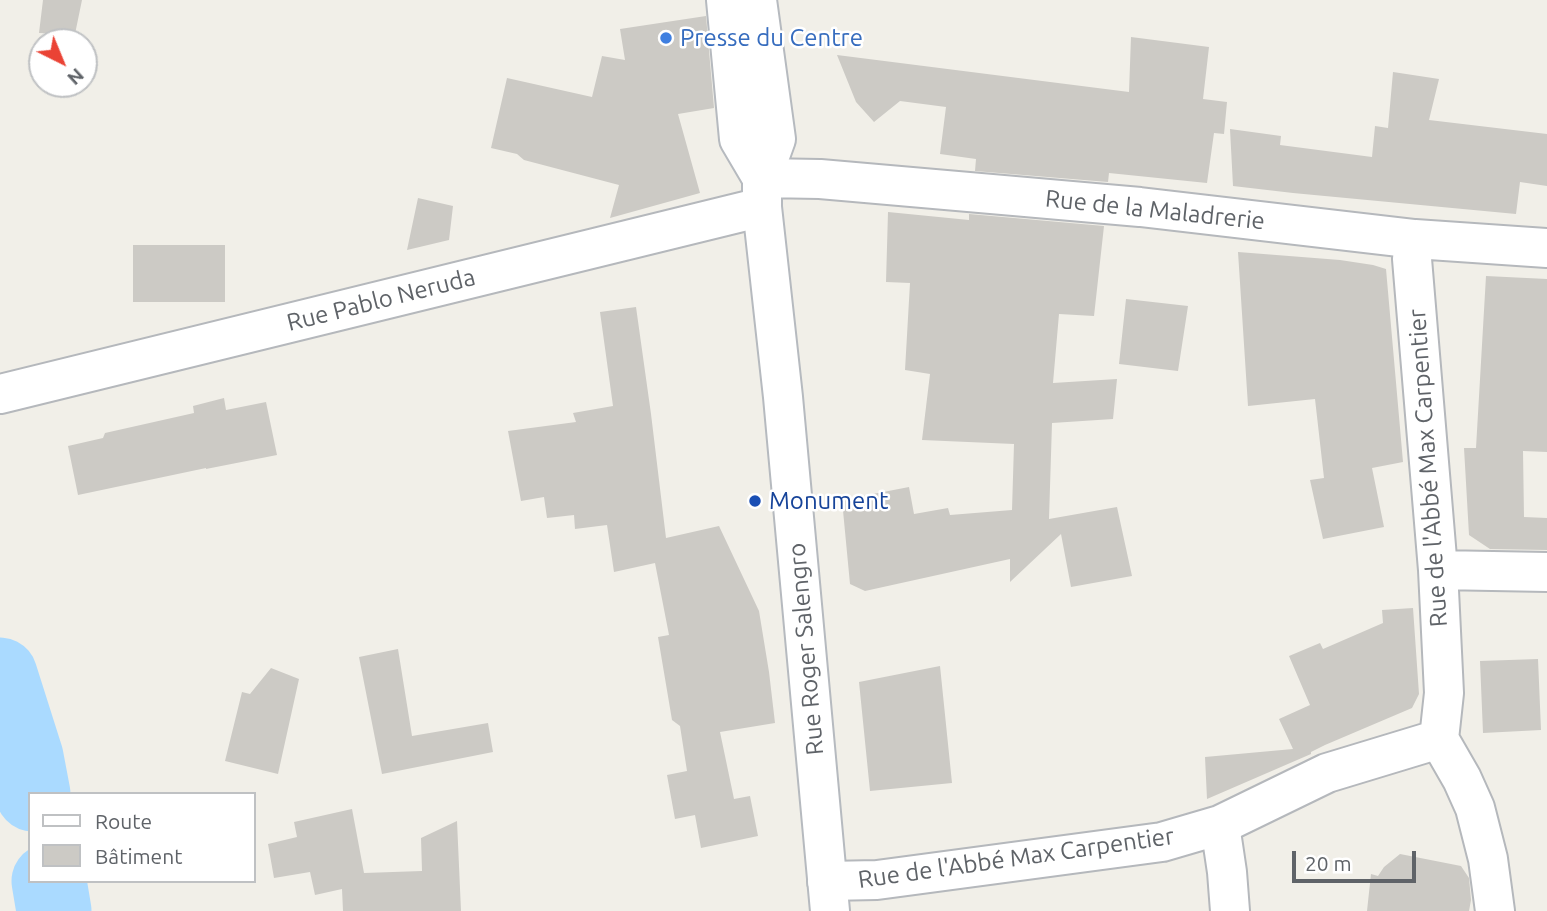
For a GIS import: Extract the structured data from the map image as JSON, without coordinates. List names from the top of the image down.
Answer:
{
  "streets": {
    "street": [
      "Rue de la Maladrerie",
      "Rue Pablo Neruda",
      "Rue de l'Abbé Max Carpentier",
      "Rue Roger Salengro"
    ]
  },
  "crossings": [
    ["Rue de la Maladrerie", "Rue Pablo Neruda"],
    ["Rue de la Maladrerie", "Rue de l'Abbé Max Carpentier"],
    ["Rue de la Maladrerie", "Rue Roger Salengro"],
    ["Rue Pablo Neruda", "Rue Roger Salengro"],
    ["Rue de l'Abbé Max Carpentier", "Rue Roger Salengro"]
  ],
  "places": ["Presse du Centre", "Monument"],
  "legend": ["Route", "Bâtiment"],
  "scale_bar": "20 m",
  "north": "bottom right"
}
